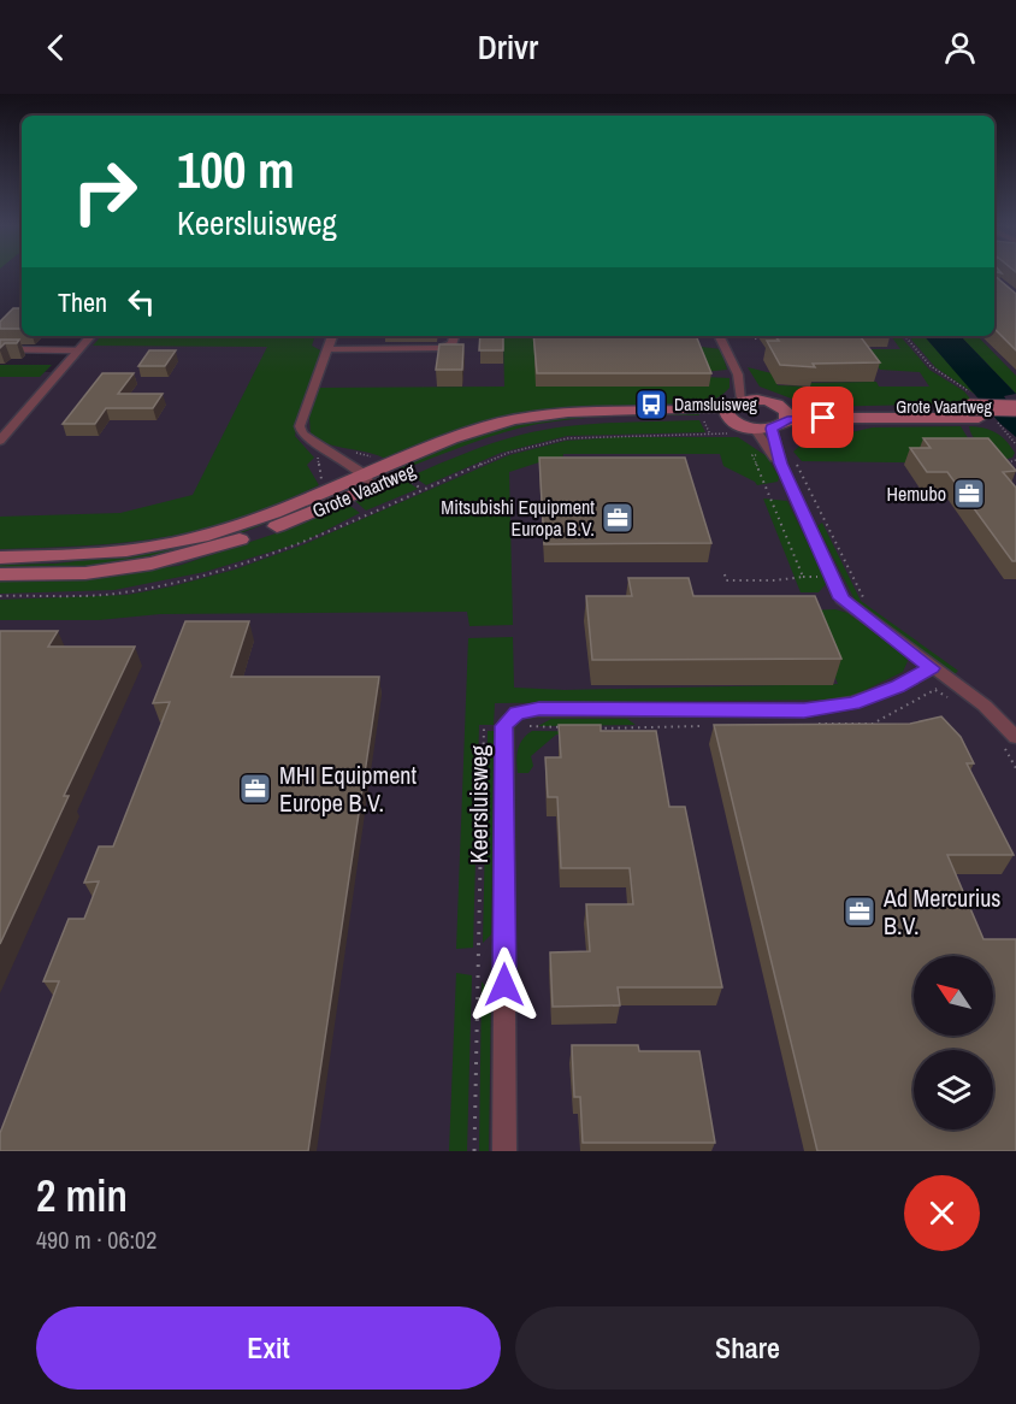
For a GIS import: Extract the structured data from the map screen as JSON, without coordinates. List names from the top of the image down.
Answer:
{
  "streets": {
    "main road": ["Grote Vaartweg"],
    "street": ["Keersluisweg"]
  },
  "places": {
    "bus stop": ["Damsluisweg"],
    "office": [
      "Hemubo",
      "Mitsubishi Equipment Europa B.V.",
      "MHI Equipment Europe B.V.",
      "Ad Mercurius B.V."
    ]
  },
  "north": "top left",
  "page": {
    "header": "Drivr",
    "turn": ["100 m", "Keersluisweg"],
    "then": "Then",
    "heading": ["2 min", "490 m · 06:02"],
    "buttons": ["Exit", "Share"]
  }
}
